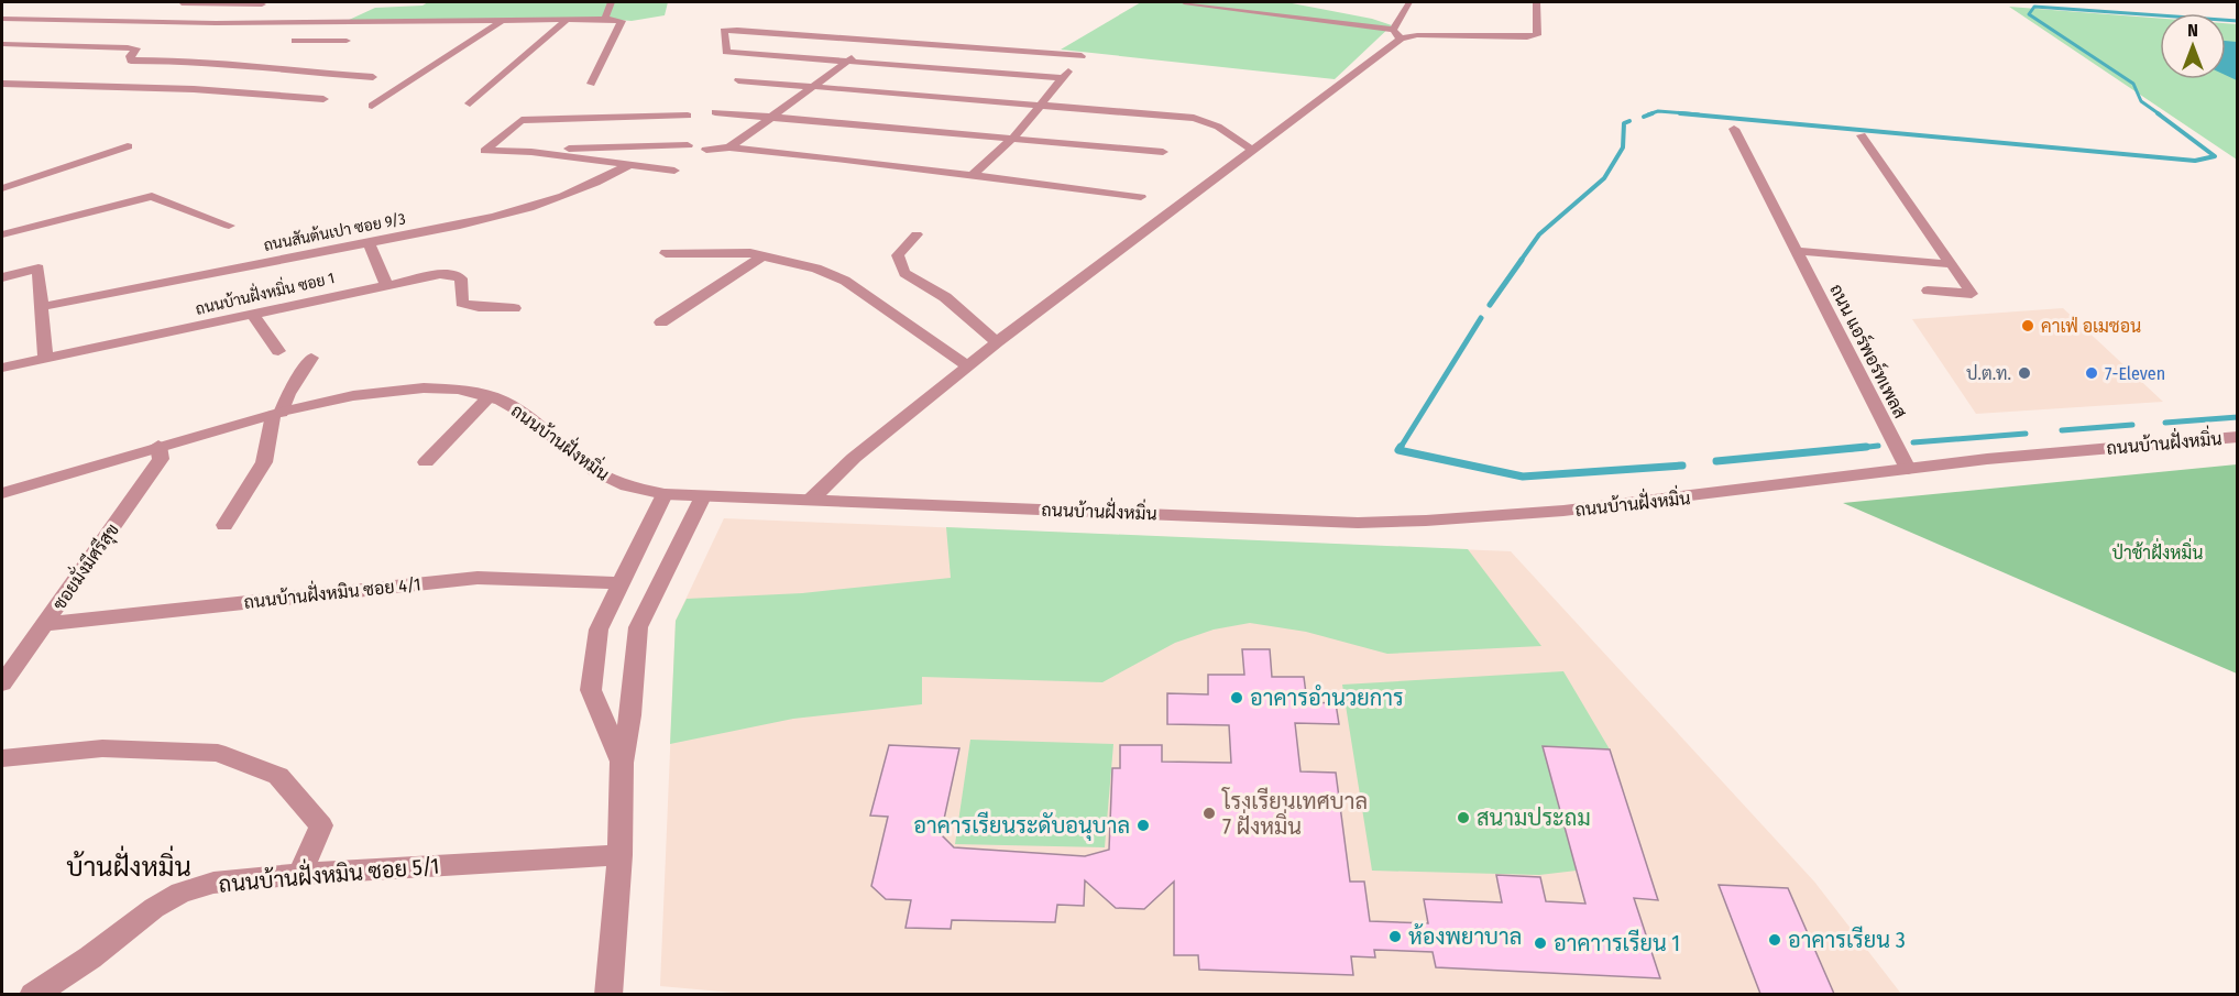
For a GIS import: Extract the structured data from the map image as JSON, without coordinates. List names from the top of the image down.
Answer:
{
  "streets": {
    "street": [
      "ถนนสันต้นเปา ซอย 9/3",
      "ถนนบ้านฝั่งหมิ่น ซอย 1",
      "ถนน แอร์พอร์ทเพลส",
      "ถนนบ้านฝั่งหมิ่น",
      "ซอยมั่งมีศรีสุข",
      "ถนนบ้านฝั่งหมิน ซอย 4/1",
      "ถนนบ้านฝั่งหมิน ซอย 5/1"
    ]
  },
  "crossings": [
    ["ถนน แอร์พอร์ทเพลส", "ถนนบ้านฝั่งหมิ่น"],
    ["ถนนบ้านฝั่งหมิ่น", "ซอยมั่งมีศรีสุข"],
    ["ซอยมั่งมีศรีสุข", "ถนนบ้านฝั่งหมิน ซอย 4/1"]
  ],
  "districts": ["บ้านฝั่งหมิ่น"],
  "parks": ["ป่าช้าฝั่งหมิ่น"],
  "places": [
    "คาเฟ่ อเมซอน",
    "ป.ต.ท.",
    "7-Eleven",
    "อาคารอำนวยการ",
    "โรงเรียนเทศบาล 7 ฝั่งหมิ่น",
    "สนามประถม",
    "อาคารเรียนระดับอนุบาล",
    "ห้องพยาบาล",
    "อาคารเรียน 3",
    "อาคาารเรียน 1"
  ],
  "north": "top"
}
